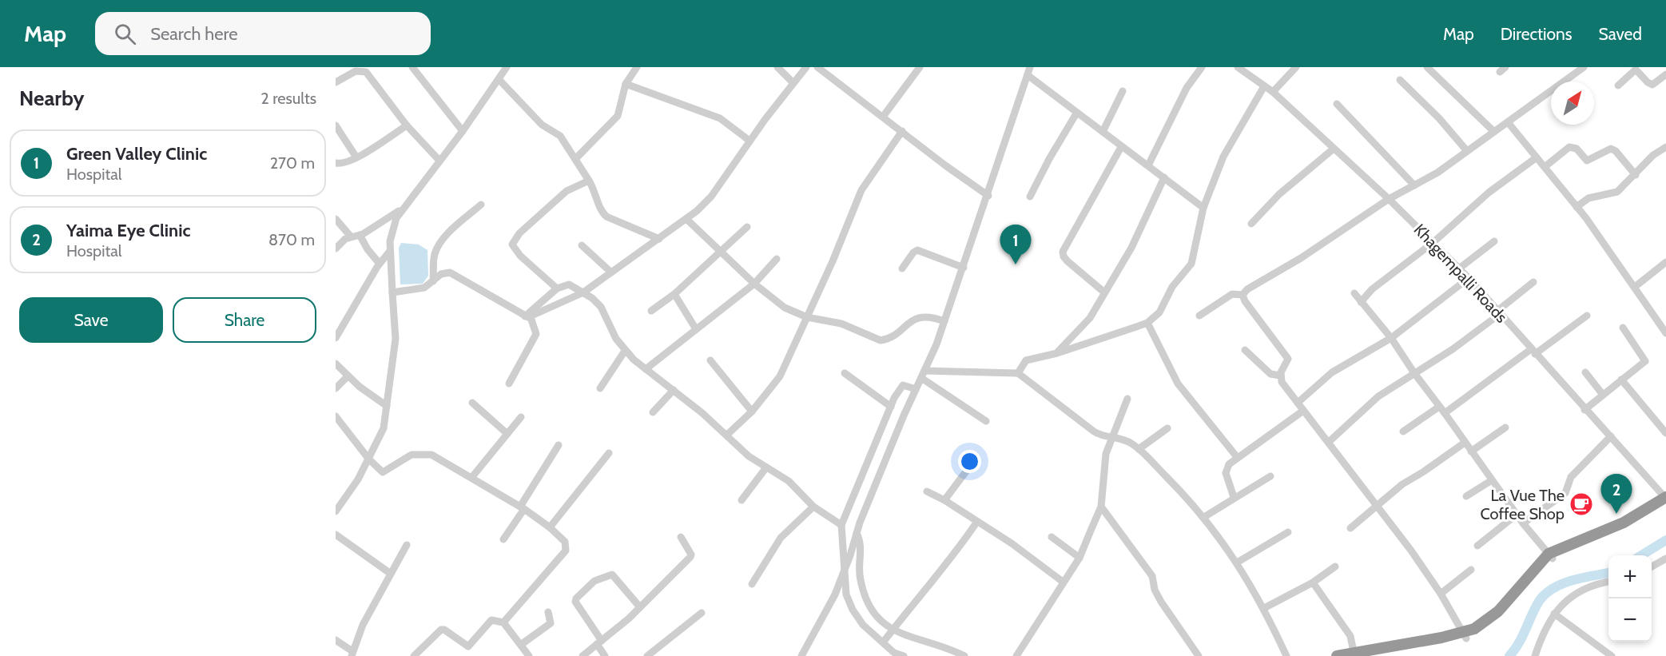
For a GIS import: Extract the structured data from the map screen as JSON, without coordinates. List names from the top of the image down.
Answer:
{
  "streets": {
    "street": ["Khagempalli Roads"]
  },
  "places": {
    "cafe": ["La Vue The Coffee Shop"]
  },
  "north": "top right",
  "page": {
    "header": "Map",
    "search": "Search here",
    "nav": ["Map", "Directions", "Saved"],
    "heading": ["Nearby", "2 results"],
    "list": [
      {
        "mark": "1",
        "name": "Green Valley Clinic",
        "note": "Hospital",
        "value": "270 m"
      },
      {
        "mark": "2",
        "name": "Yaima Eye Clinic",
        "note": "Hospital",
        "value": "870 m"
      }
    ],
    "pins": ["1", "2"],
    "buttons": ["Save", "Share"],
    "map_buttons": ["+", "−"]
  }
}
